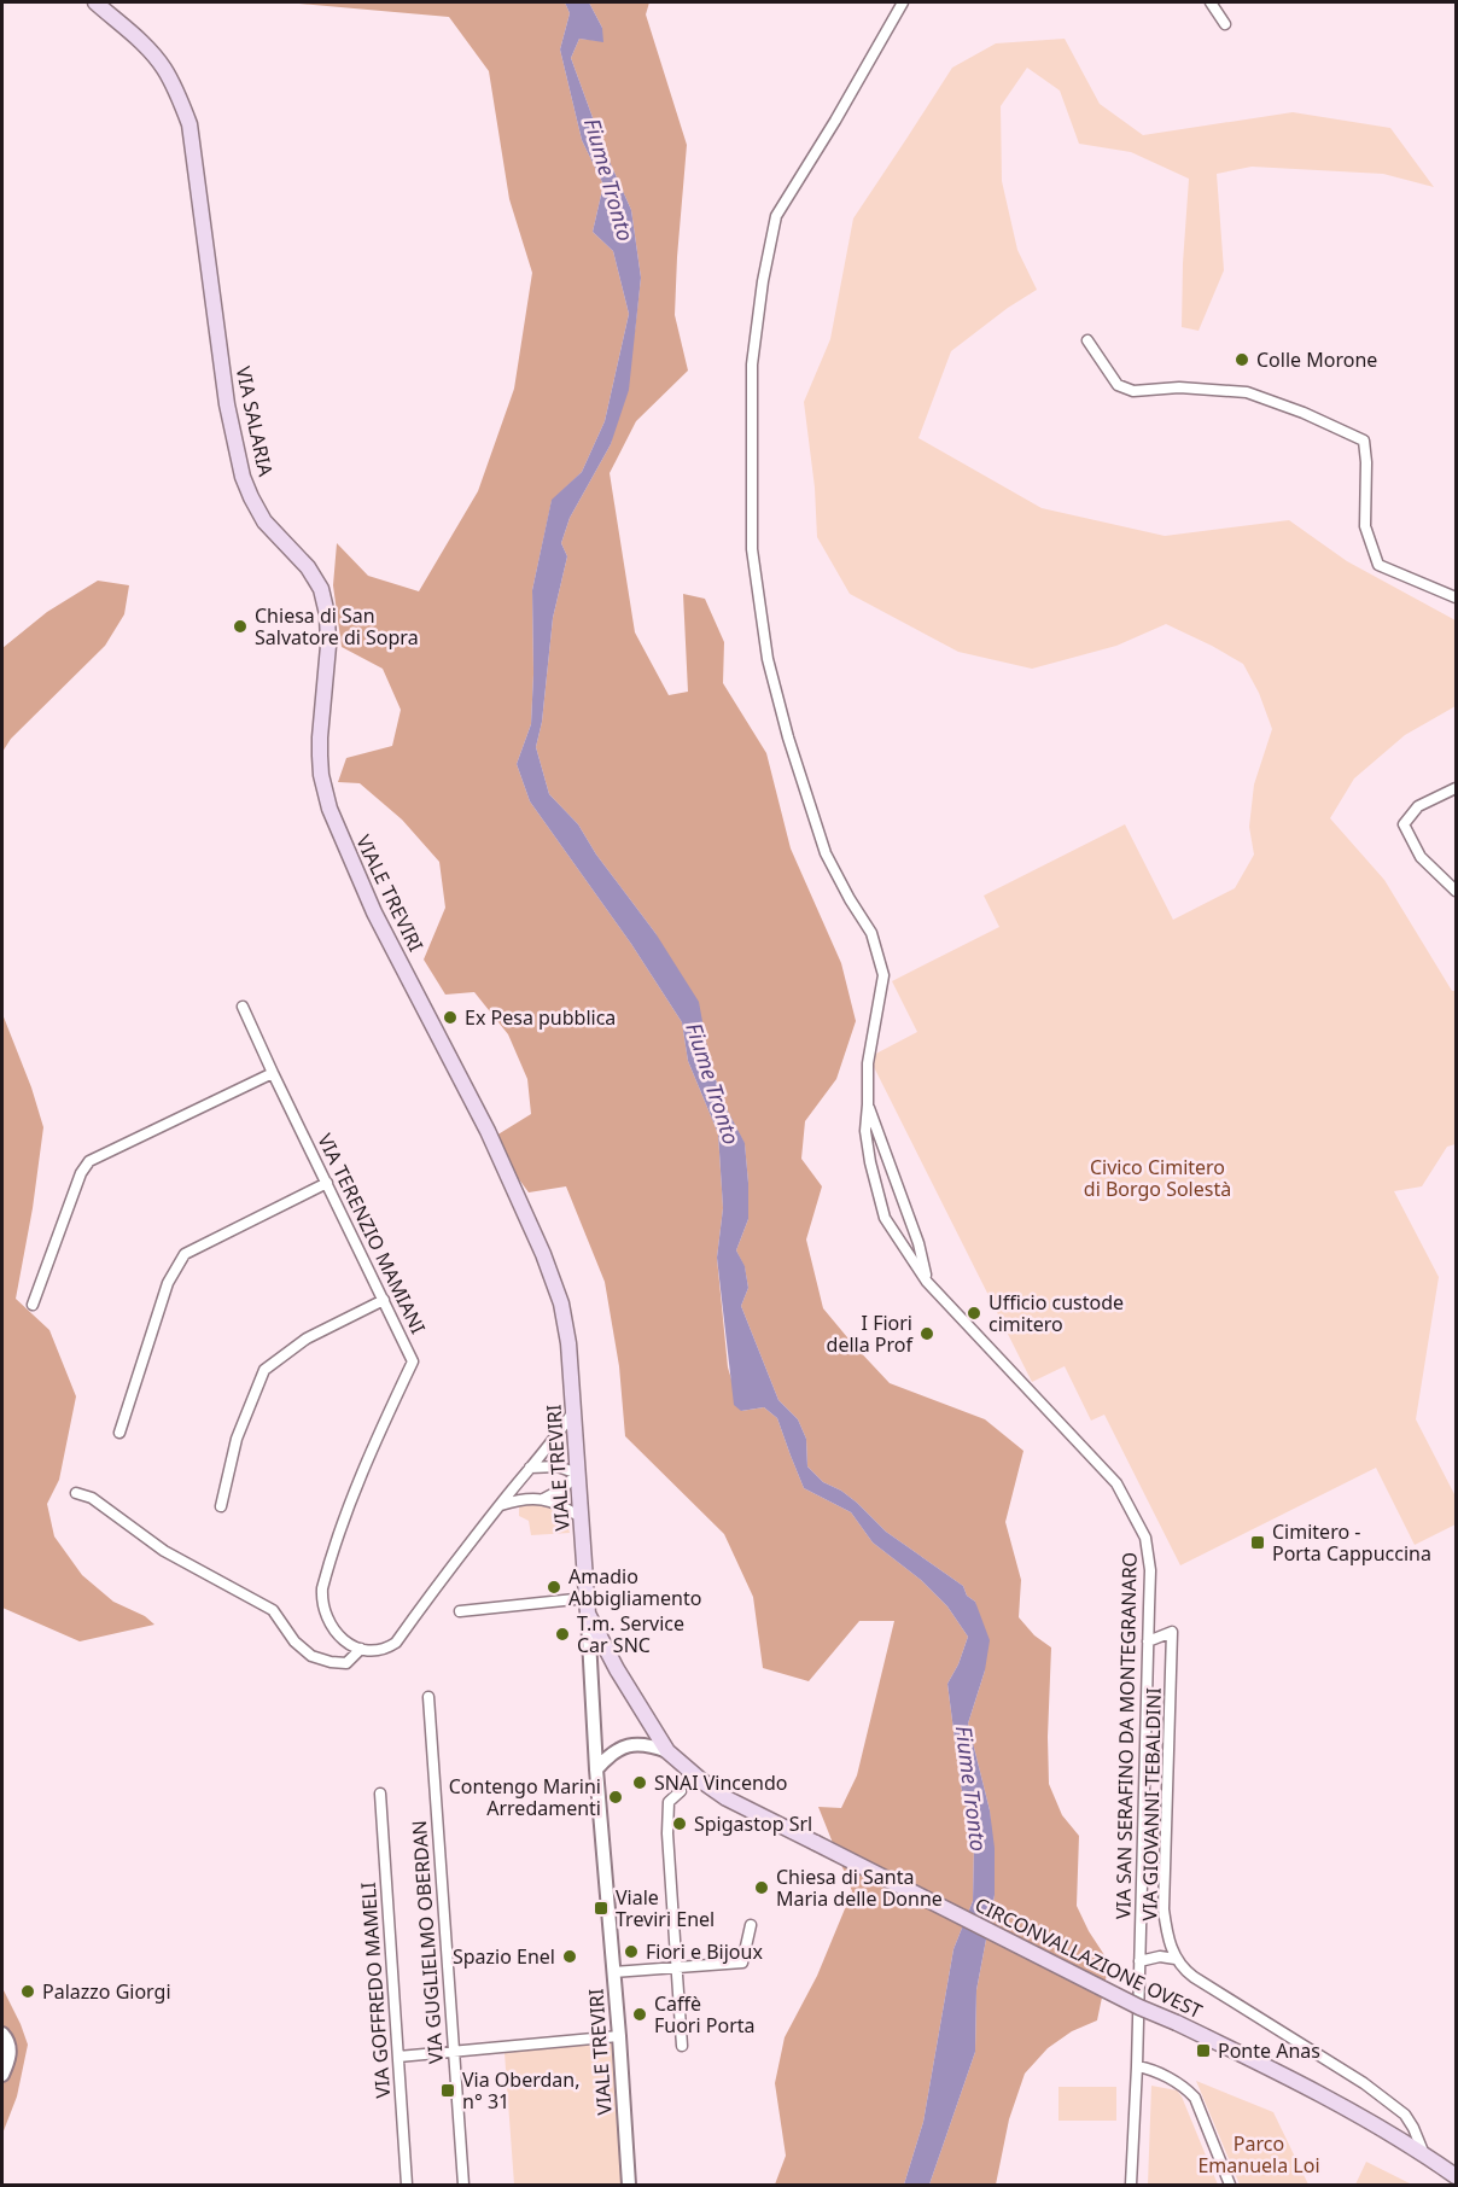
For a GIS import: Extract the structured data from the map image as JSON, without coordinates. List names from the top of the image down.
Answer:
{
  "streets": {
    "main road": ["VIA SALARIA", "VIALE TREVIRI", "CIRCONVALLAZIONE OVEST"],
    "street": [
      "VIA TERENZIO MAMIANI",
      "VIA SAN SERAFINO DA MONTEGRANARO",
      "VIA GIOVANNI TEBALDINI",
      "VIA GUGLIELMO OBERDAN",
      "VIA GOFFREDO MAMELI"
    ]
  },
  "crossings": [
    ["VIA SALARIA", "VIALE TREVIRI"],
    ["VIALE TREVIRI", "CIRCONVALLAZIONE OVEST"],
    ["VIA SAN SERAFINO DA MONTEGRANARO", "VIA GIOVANNI TEBALDINI"]
  ],
  "water": ["Fiume Tronto"],
  "parks": ["Civico Cimitero di Borgo Solestà", "Parco Emanuela Loi"],
  "places": {
    "other": [
      "Colle Morone",
      "Chiesa di San Salvatore di Sopra",
      "Ex Pesa pubblica",
      "Ufficio custode cimitero",
      "I Fiori della Prof",
      "Amadio Abbigliamento",
      "T.m. Service Car SNC",
      "SNAI Vincendo",
      "Contengo Marini Arredamenti",
      "Spigastop Srl",
      "Chiesa di Santa Maria delle Donne",
      "Fiori e Bijoux",
      "Spazio Enel",
      "Palazzo Giorgi",
      "Caffè Fuori Porta"
    ],
    "transit": [
      "Cimitero - Porta Cappuccina",
      "Viale Treviri Enel",
      "Ponte Anas",
      "Via Oberdan, n° 31"
    ]
  }
}
